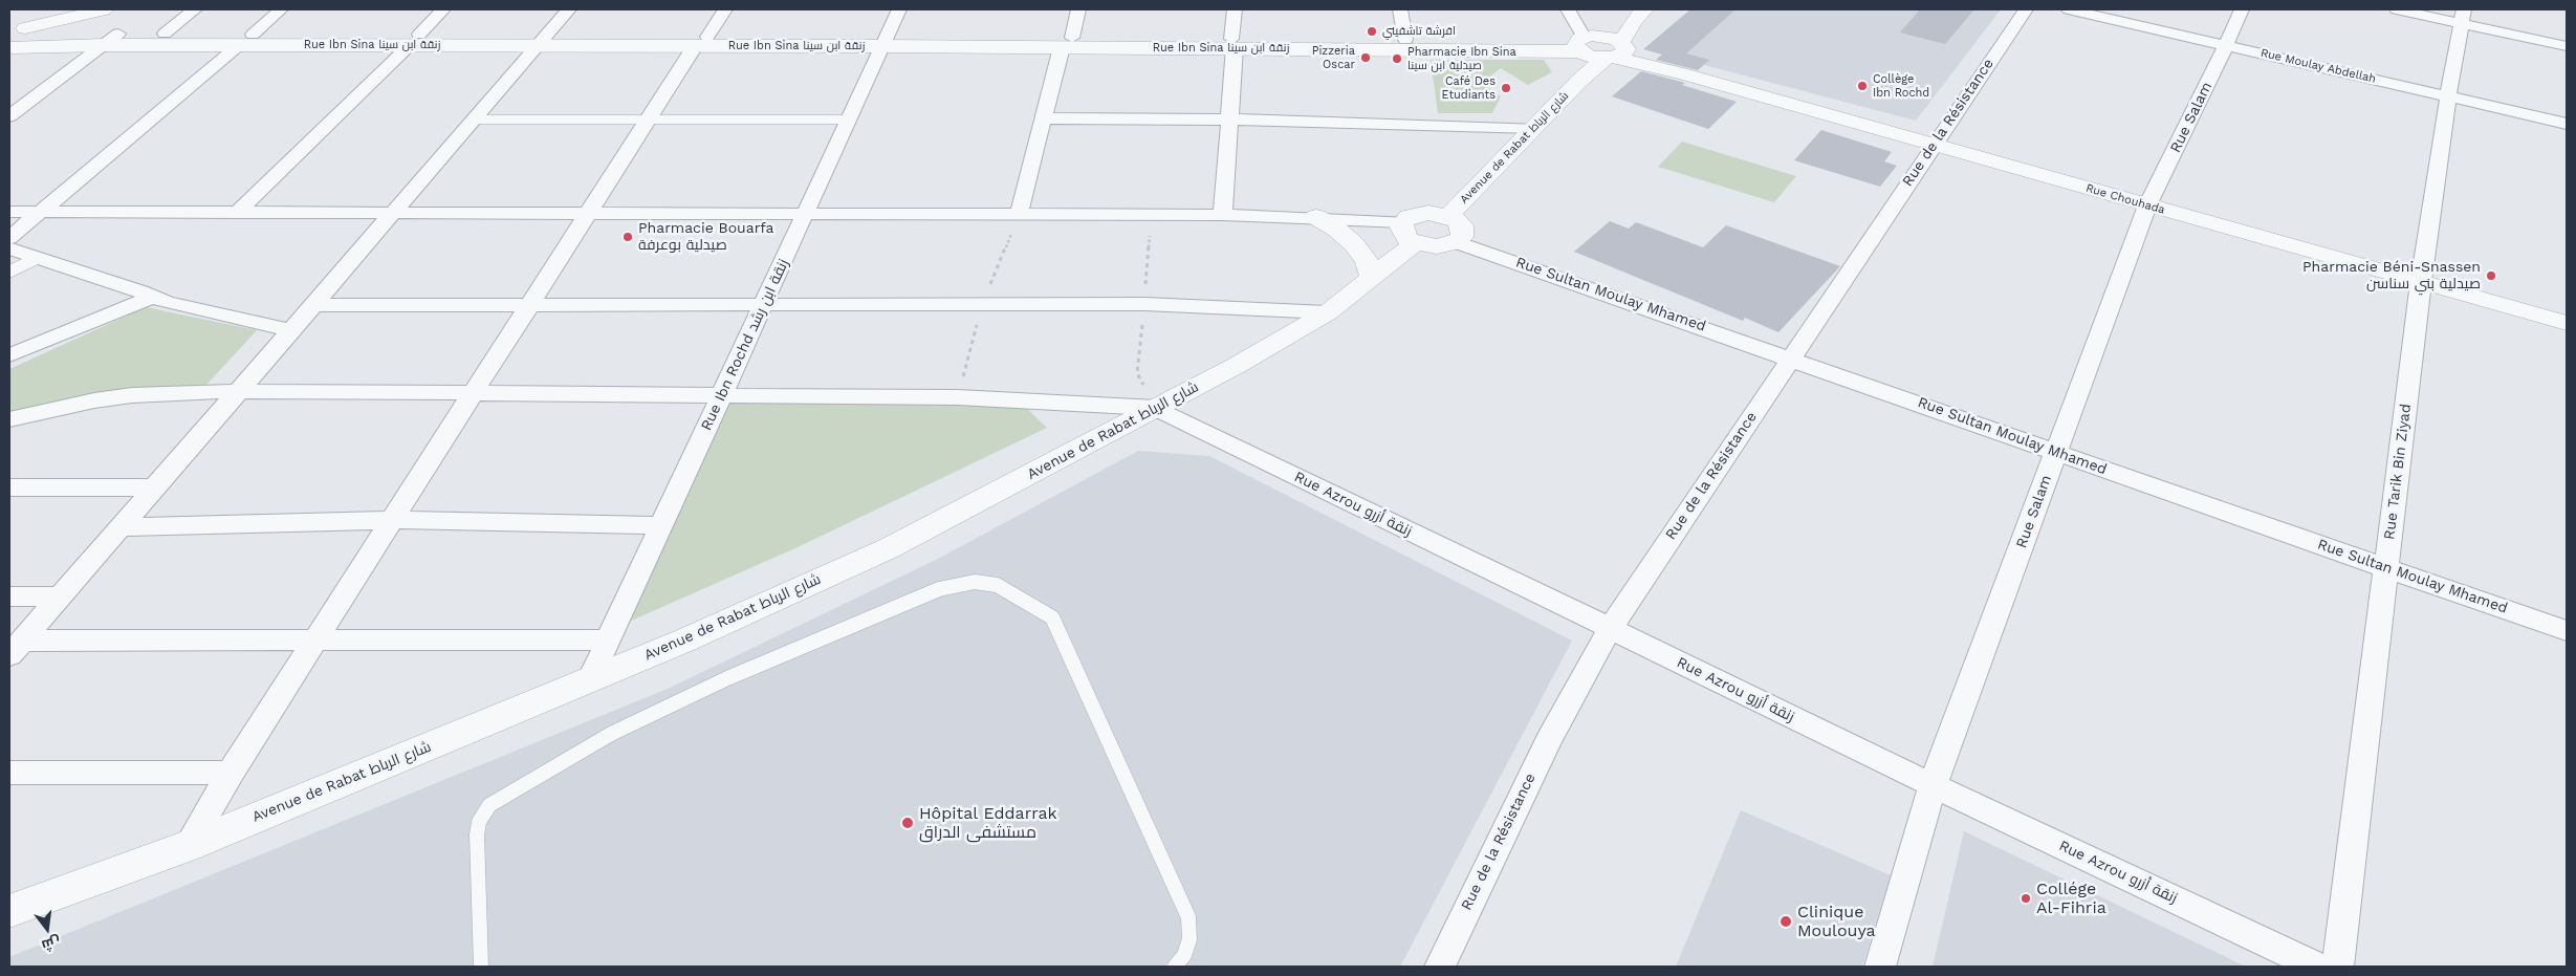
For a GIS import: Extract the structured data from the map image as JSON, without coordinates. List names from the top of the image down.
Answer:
{
  "streets": {
    "street": [
      "Rue Ibn Sina زنقة ابن سينا",
      "Rue Moulay Abdellah",
      "Rue Salam",
      "Rue de la Résistance",
      "Avenue de Rabat شارع الرباط",
      "Rue Chouhada",
      "Rue Sultan Moulay Mhamed",
      "Rue Ibn Rochd زنقة ابن رشد",
      "Rue Tarik Bin Ziyad",
      "Rue Azrou زنقة أزرو"
    ]
  },
  "crossings": [
    ["Rue Ibn Sina زنقة ابن سينا", "Avenue de Rabat شارع الرباط"],
    ["Rue Ibn Sina زنقة ابن سينا", "Rue Chouhada"],
    ["Rue Ibn Sina زنقة ابن سينا", "Rue Ibn Rochd زنقة ابن رشد"],
    ["Rue Moulay Abdellah", "Rue Salam"],
    ["Rue Moulay Abdellah", "Rue Tarik Bin Ziyad"],
    ["Rue Salam", "Rue Chouhada"],
    ["Rue Salam", "Rue Sultan Moulay Mhamed"],
    ["Rue Salam", "Rue Azrou زنقة أزرو"],
    ["Rue de la Résistance", "Rue Chouhada"],
    ["Rue de la Résistance", "Rue Sultan Moulay Mhamed"],
    ["Rue de la Résistance", "Rue Azrou زنقة أزرو"],
    ["Avenue de Rabat شارع الرباط", "Rue Chouhada"],
    ["Avenue de Rabat شارع الرباط", "Rue Ibn Rochd زنقة ابن رشد"],
    ["Avenue de Rabat شارع الرباط", "Rue Azrou زنقة أزرو"],
    ["Rue Chouhada", "Rue Tarik Bin Ziyad"],
    ["Rue Sultan Moulay Mhamed", "Rue Tarik Bin Ziyad"]
  ],
  "places": [
    "افرشة تاشفيني",
    "Pizzeria Oscar",
    "Pharmacie Ibn Sina صيدلية ابن سينا",
    "Collège Ibn Rochd",
    "Café Des Etudiants",
    "Pharmacie Bouarfa صيدلية بوعرفة",
    "Pharmacie Béni-Snassen صيدلية بني سناسن",
    "Hôpital Eddarrak مستشفى الدراق",
    "Collége Al-Fihria",
    "Clinique Moulouya"
  ],
  "north": "bottom"
}
